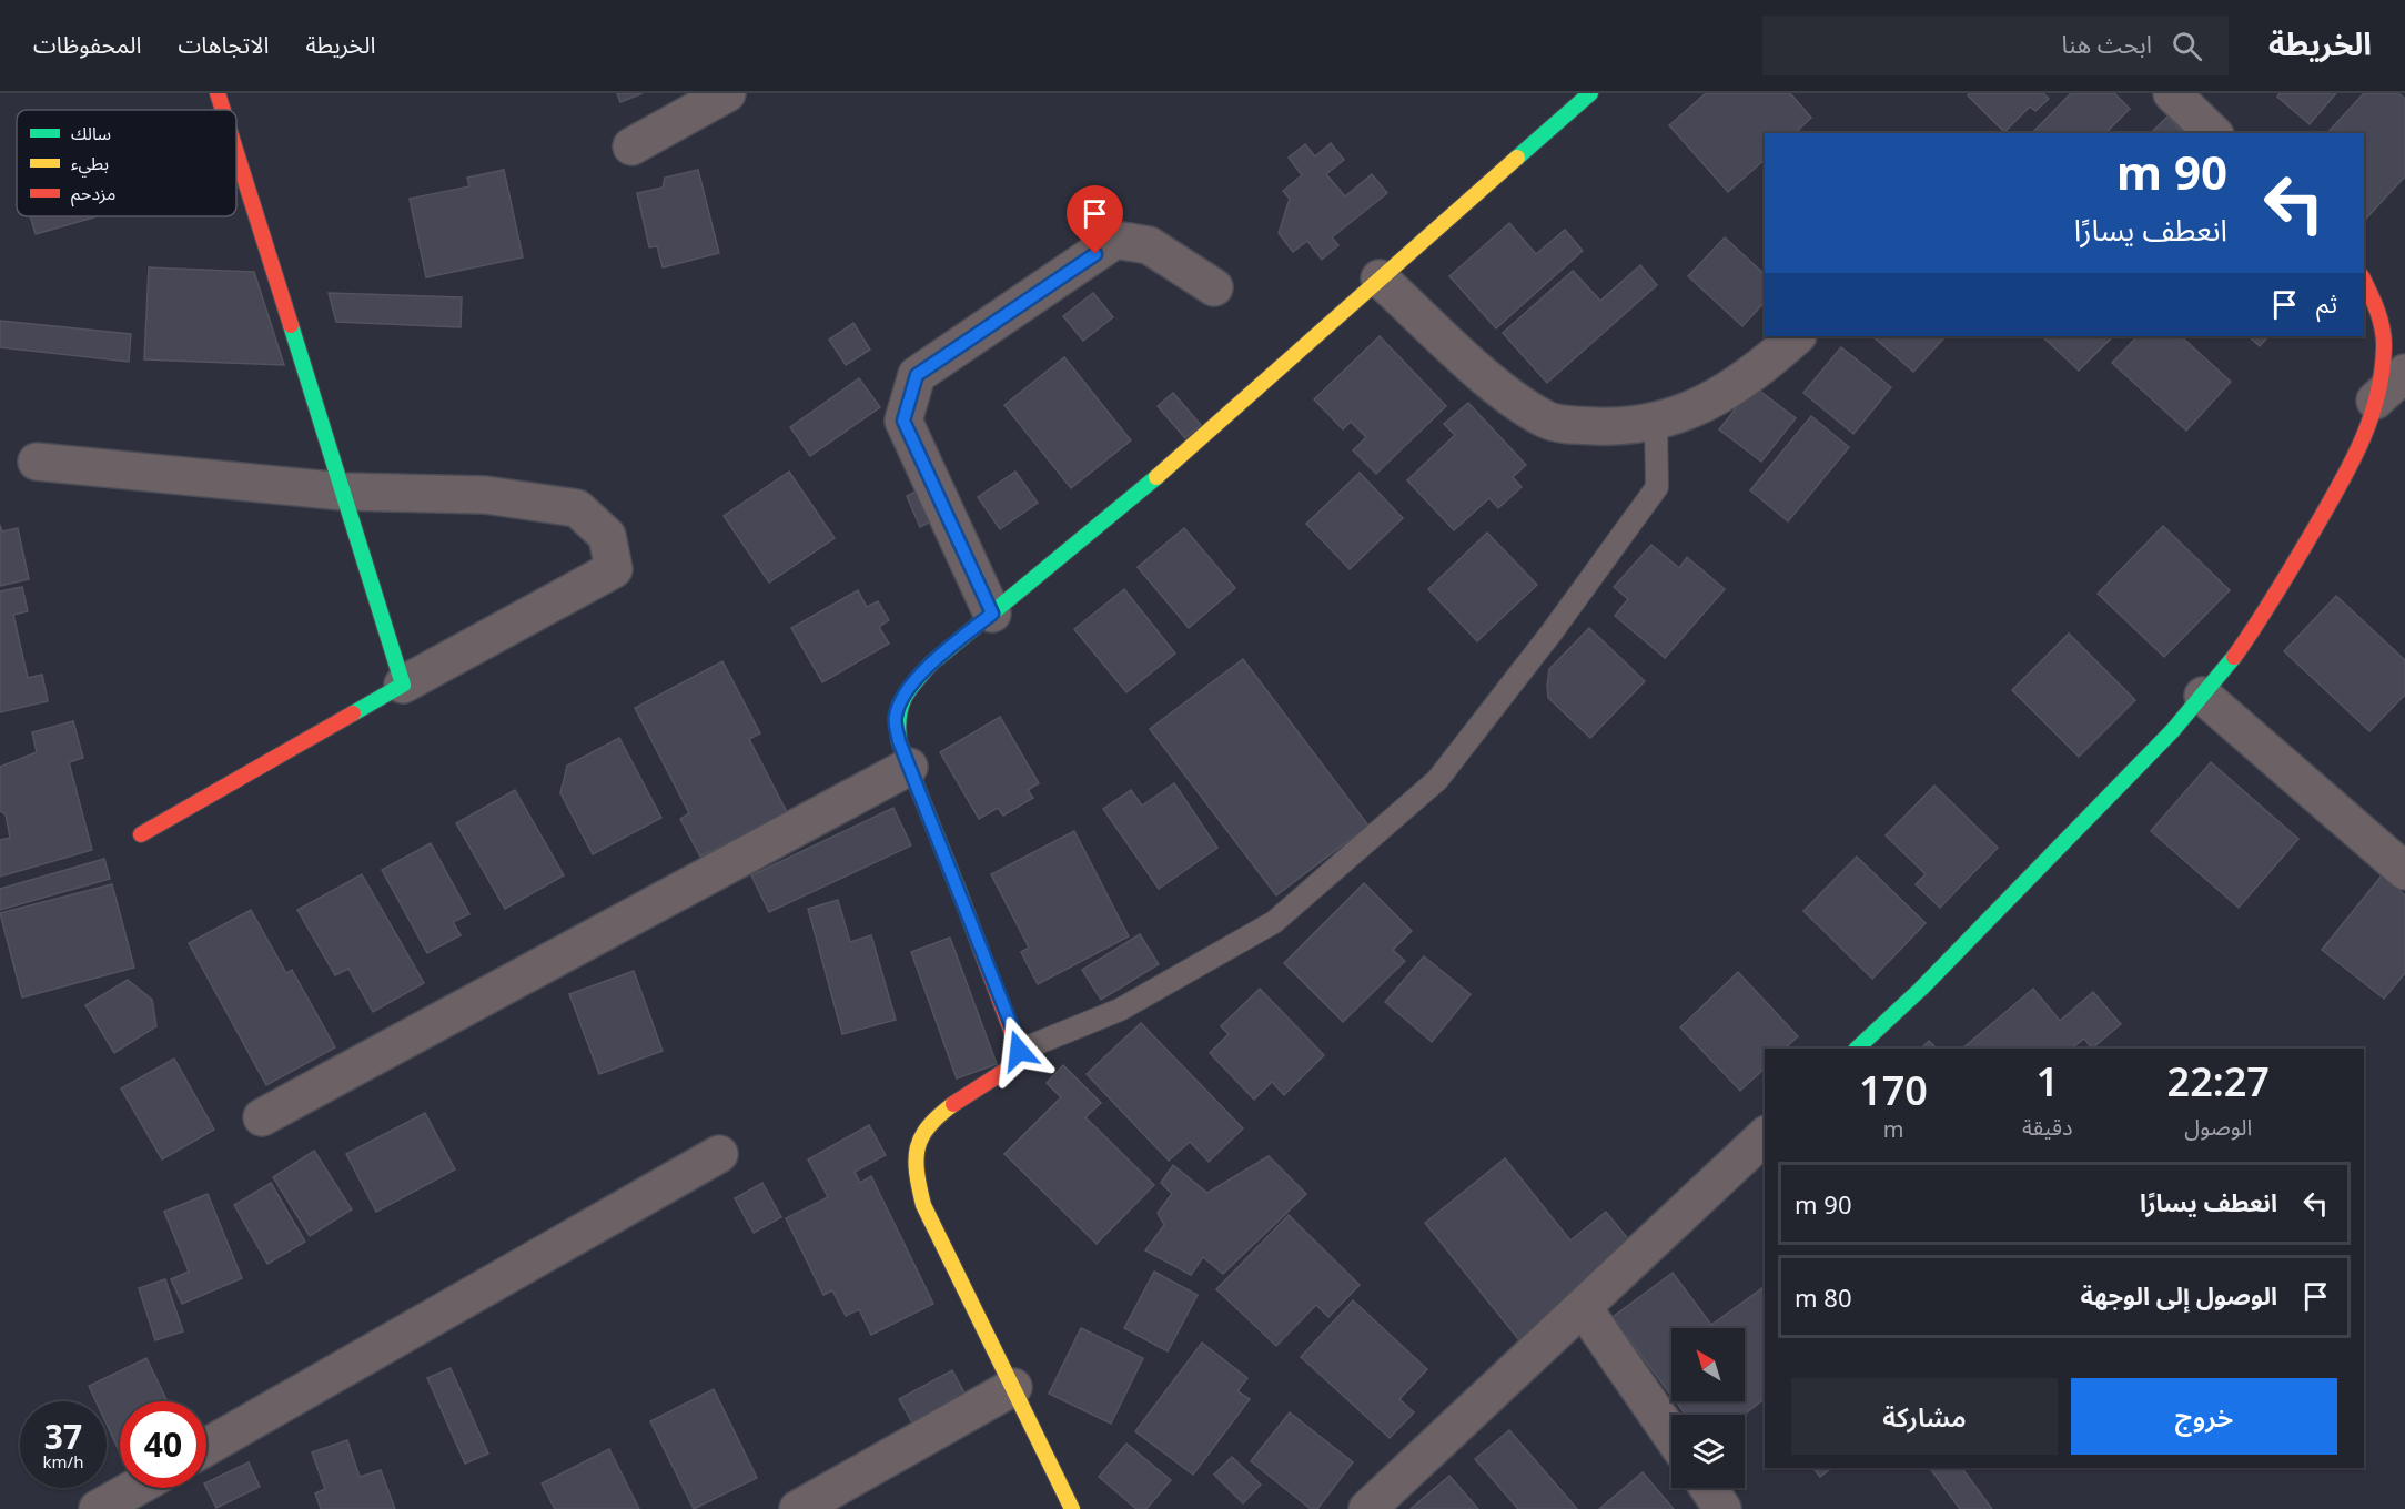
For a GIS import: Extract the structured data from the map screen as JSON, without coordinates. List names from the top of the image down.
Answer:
{
  "legend": ["سالك", "بطيء", "مزدحم"],
  "north": "top left",
  "page": {
    "header": "الخريطة",
    "search": "ابحث هنا",
    "nav": ["الخريطة", "الاتجاهات", "المحفوظات"],
    "turn": ["90 m", "انعطف يسارًا"],
    "then": "ثم",
    "eta": [
      "22:27",
      "الوصول",
      "1",
      "دقيقة",
      "170",
      "m"
    ],
    "list": [
      {
        "name": "انعطف يسارًا",
        "value": "90 m"
      },
      {
        "name": "الوصول إلى الوجهة",
        "value": "80 m"
      }
    ],
    "buttons": ["خروج", "مشاركة"],
    "speed": "37 km/h",
    "limit": "40"
  }
}
